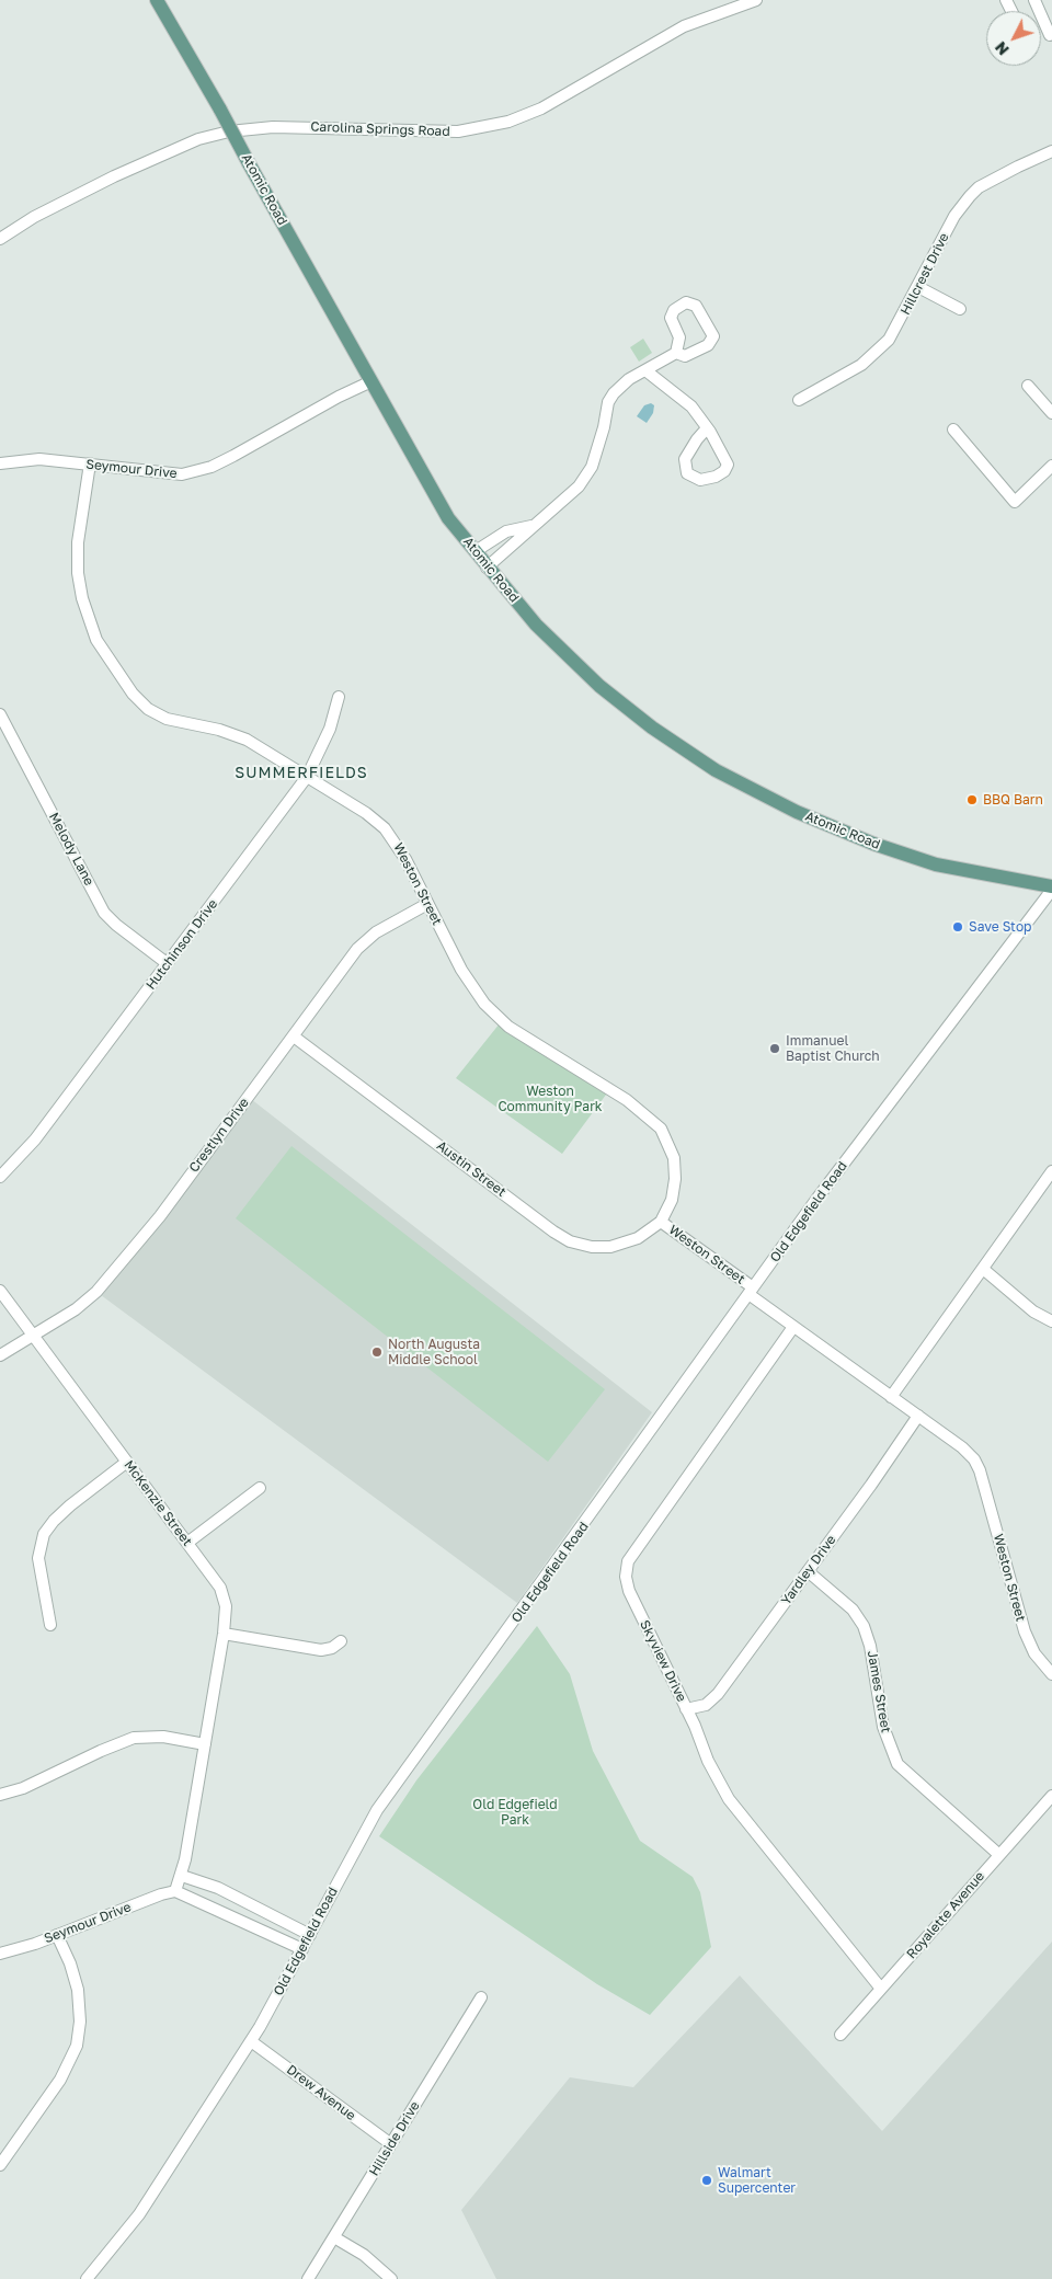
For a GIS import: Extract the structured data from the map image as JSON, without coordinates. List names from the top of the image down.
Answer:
{
  "streets": {
    "main road": ["Atomic Road"],
    "street": [
      "Carolina Springs Road",
      "Hillcrest Drive",
      "Seymour Drive",
      "Melody Lane",
      "Weston Street",
      "Hutchinson Drive",
      "Crestlyn Drive",
      "Austin Street",
      "Old Edgefield Road",
      "McKenzie Street",
      "Yardley Drive",
      "Skyview Drive",
      "James Street",
      "Royalette Avenue",
      "Drew Avenue",
      "Hillside Drive"
    ]
  },
  "crossings": [
    ["Atomic Road", "Seymour Drive"],
    ["Atomic Road", "Old Edgefield Road"],
    ["Seymour Drive", "Weston Street"],
    ["Melody Lane", "Hutchinson Drive"],
    ["Weston Street", "Hutchinson Drive"],
    ["Weston Street", "Crestlyn Drive"],
    ["Weston Street", "Austin Street"],
    ["Weston Street", "Old Edgefield Road"],
    ["Weston Street", "Yardley Drive"],
    ["Weston Street", "Skyview Drive"],
    ["Crestlyn Drive", "Austin Street"],
    ["Crestlyn Drive", "McKenzie Street"],
    ["Old Edgefield Road", "Drew Avenue"],
    ["Yardley Drive", "Skyview Drive"],
    ["Yardley Drive", "James Street"],
    ["Skyview Drive", "Royalette Avenue"],
    ["James Street", "Royalette Avenue"],
    ["Drew Avenue", "Hillside Drive"]
  ],
  "districts": ["SUMMERFIELDS"],
  "parks": ["Weston Community Park", "Old Edgefield Park"],
  "places": [
    "BBQ Barn",
    "Save Stop",
    "Immanuel Baptist Church",
    "North Augusta Middle School",
    "Walmart Supercenter"
  ],
  "north": "bottom left"
}
